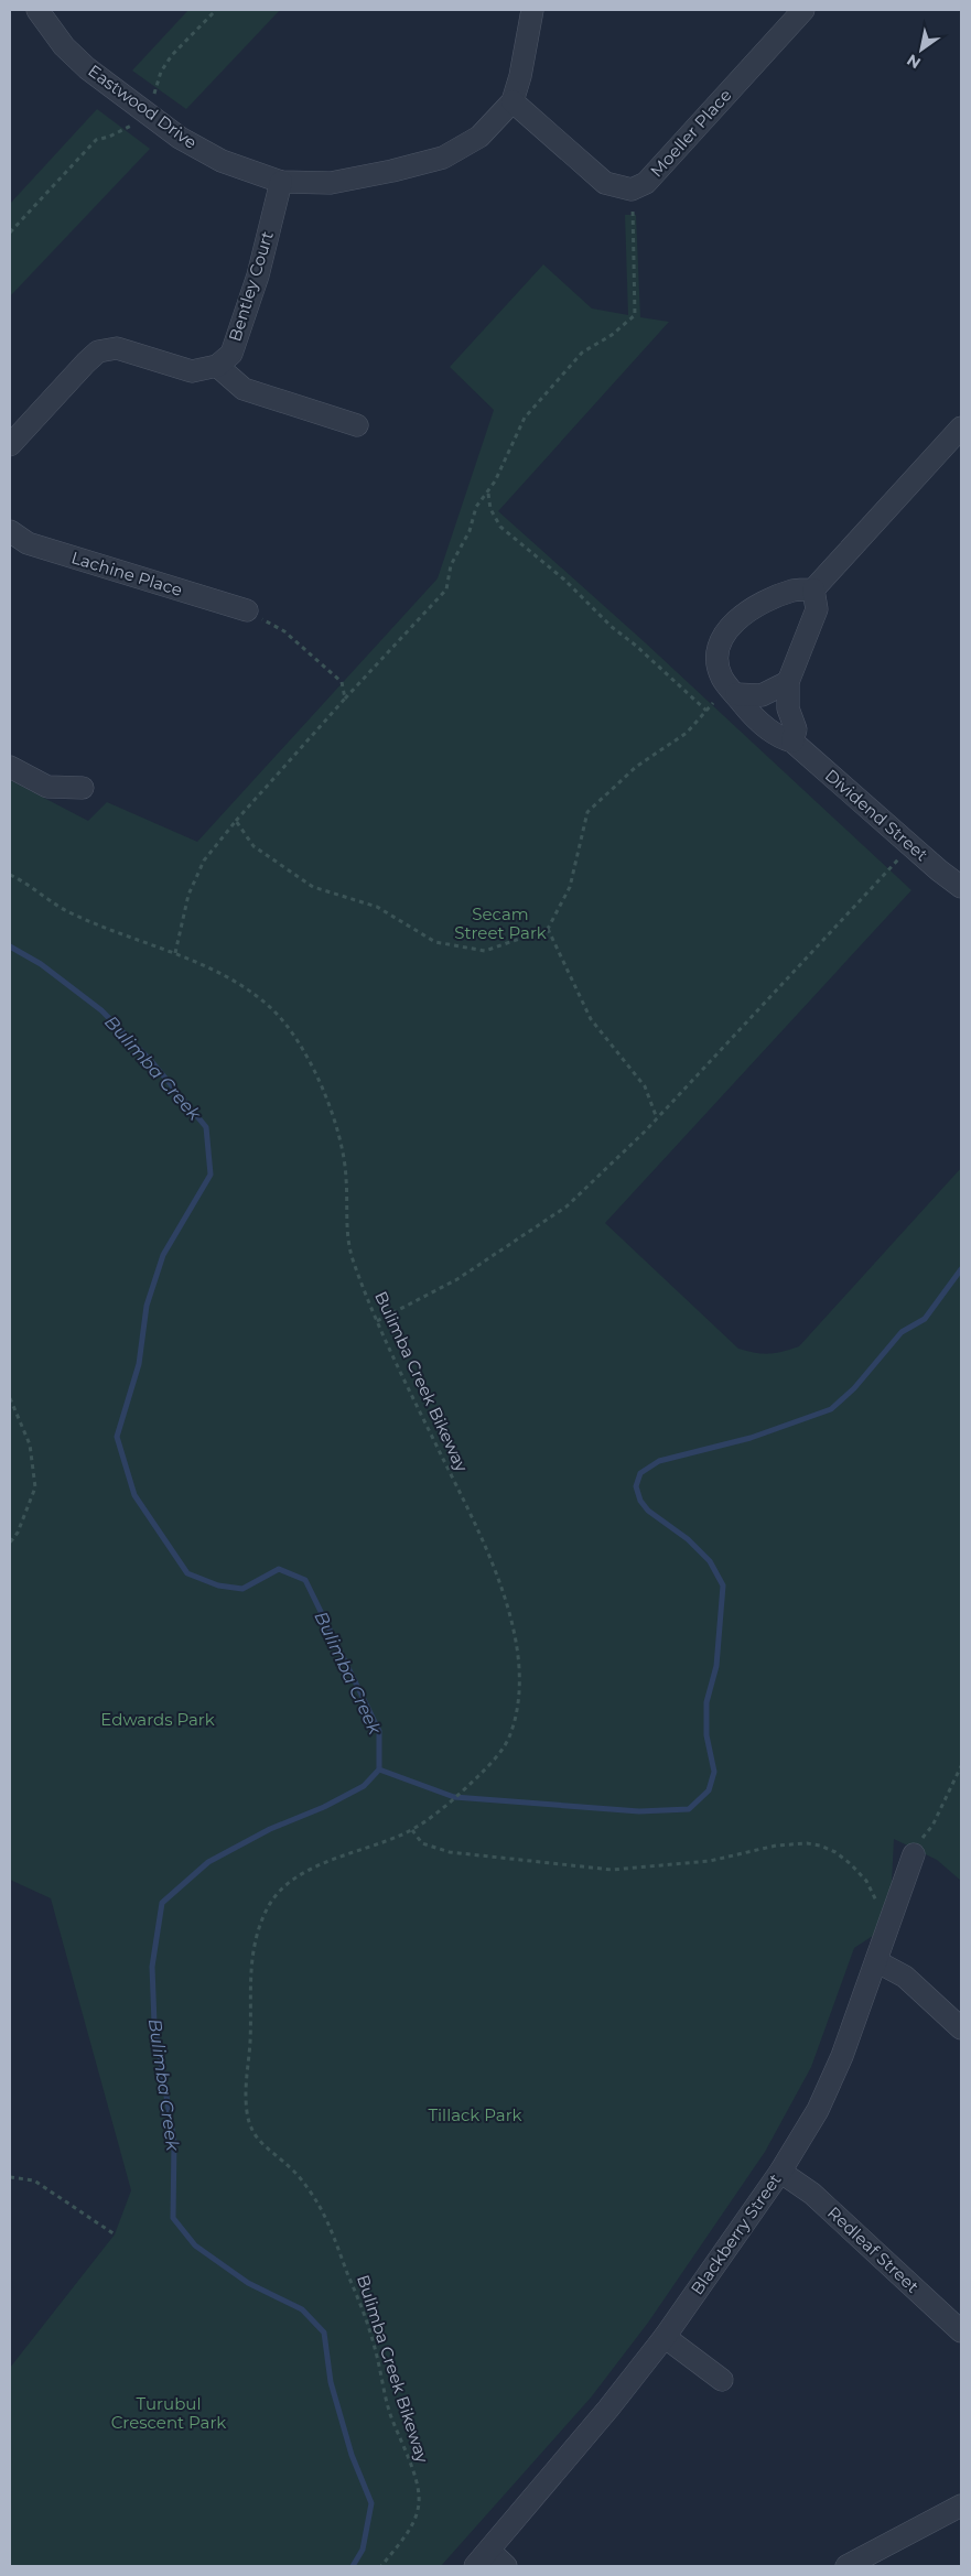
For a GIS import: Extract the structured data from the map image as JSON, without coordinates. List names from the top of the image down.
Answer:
{
  "streets": {
    "street": [
      "Eastwood Drive",
      "Moeller Place",
      "Bentley Court",
      "Lachine Place",
      "Dividend Street",
      "Blackberry Street",
      "Redleaf Street"
    ],
    "path": ["Bulimba Creek Bikeway"]
  },
  "crossings": [
    ["Eastwood Drive", "Bentley Court"],
    ["Blackberry Street", "Redleaf Street"]
  ],
  "water": ["Bulimba Creek"],
  "parks": [
    "Secam Street Park",
    "Edwards Park",
    "Tillack Park",
    "Turubul Crescent Park"
  ],
  "north": "bottom left"
}
